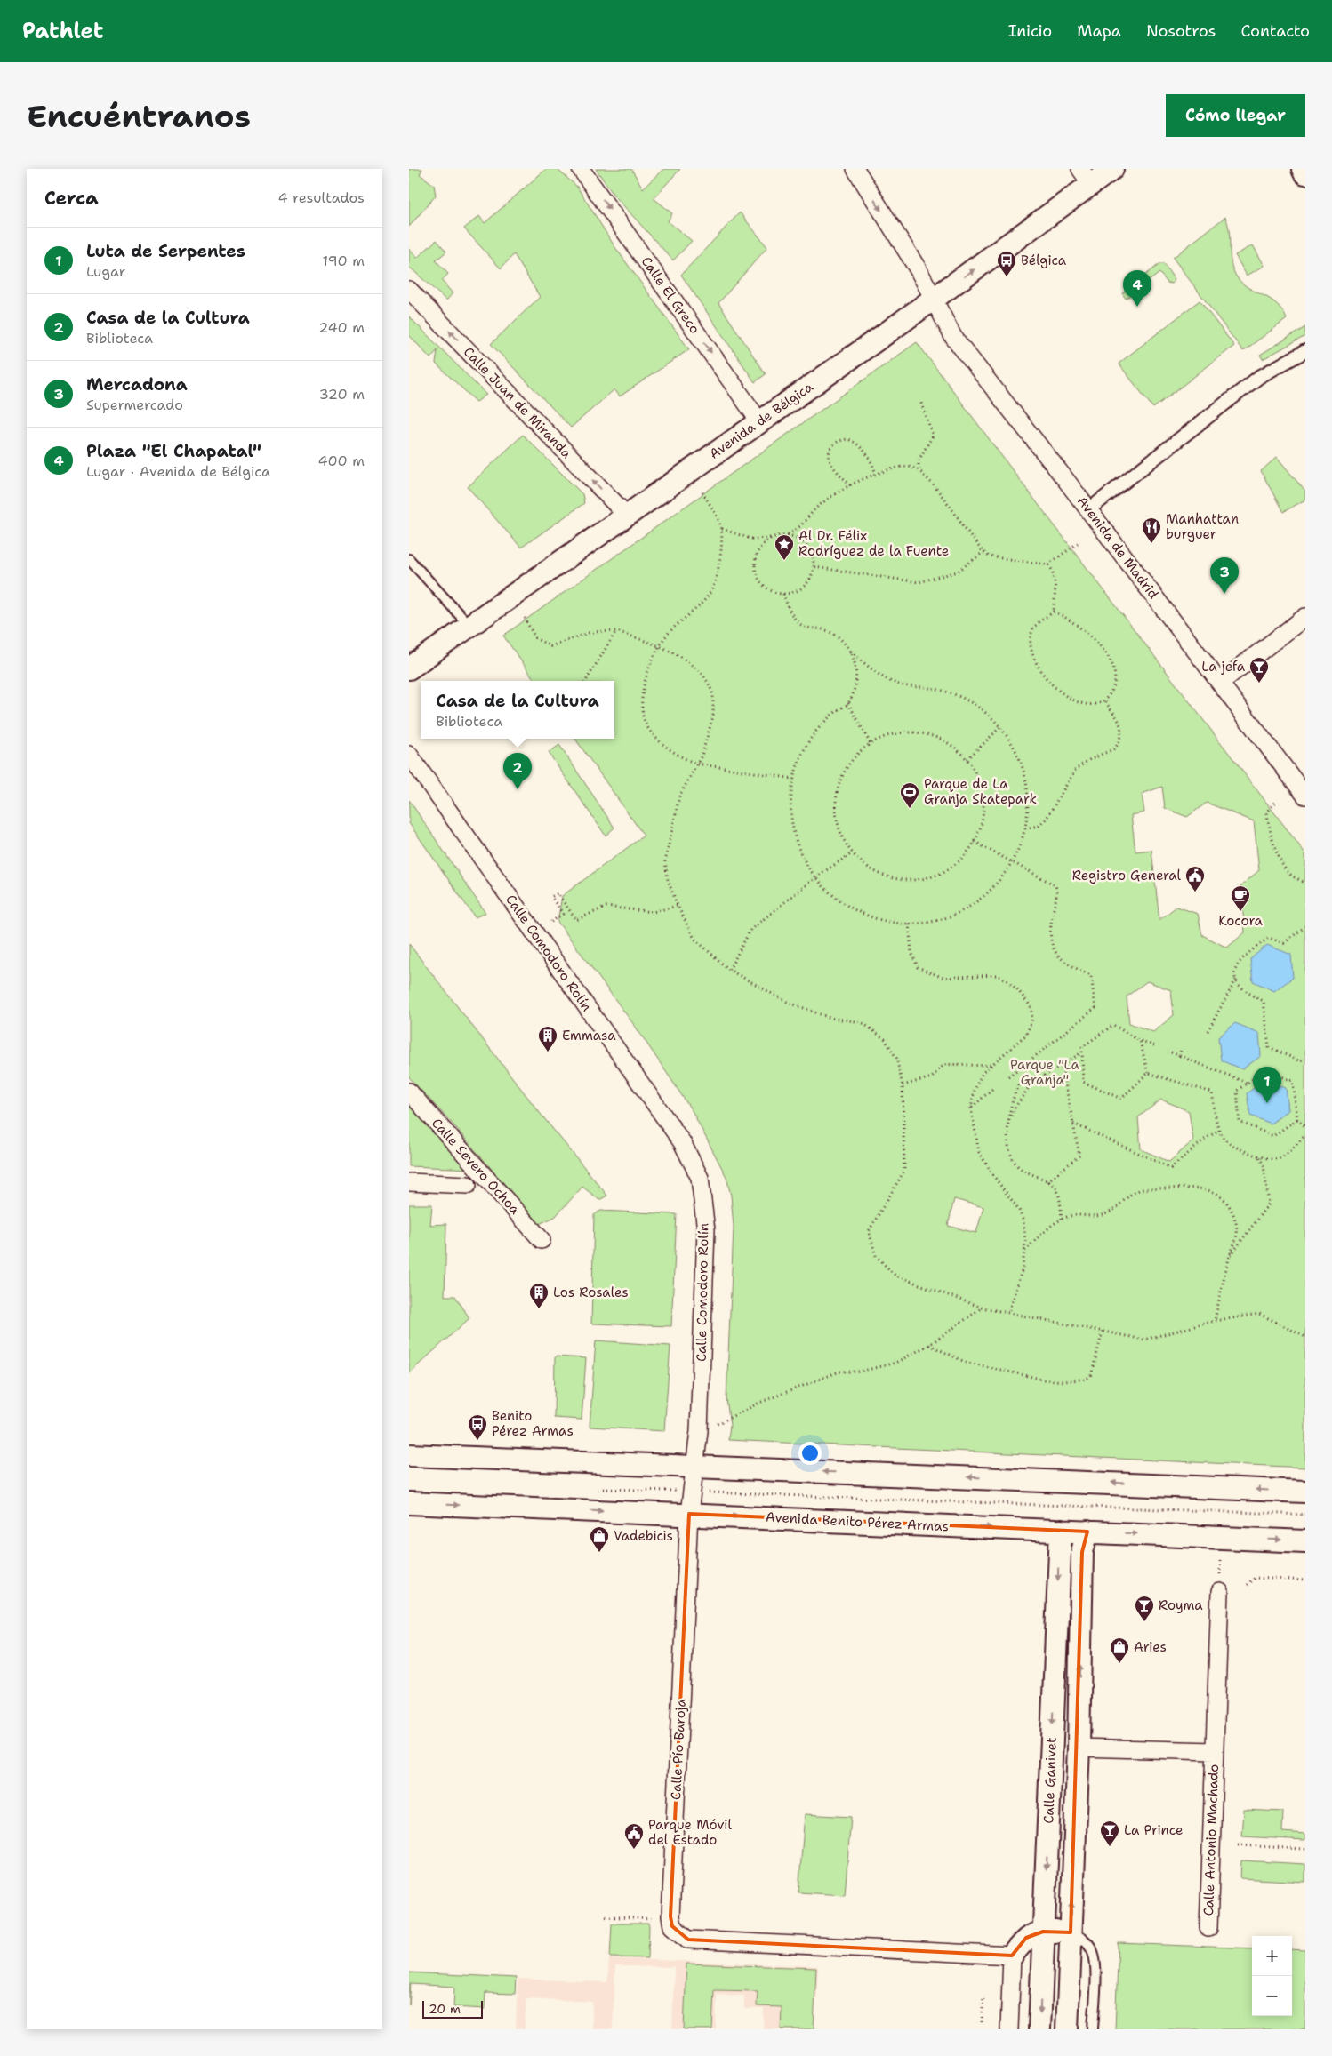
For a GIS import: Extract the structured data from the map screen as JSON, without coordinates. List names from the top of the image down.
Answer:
{
  "streets": {
    "street": [
      "Calle El Greco",
      "Calle Juan de Miranda",
      "Avenida de Bélgica",
      "Avenida de Madrid",
      "Calle Comodoro Rolín",
      "Calle Severo Ochoa",
      "Avenida Benito Pérez Armas",
      "Calle Pío Baroja",
      "Calle Ganivet",
      "Calle Antonio Machado"
    ]
  },
  "crossings": [
    ["Calle El Greco", "Avenida de Bélgica"],
    ["Calle Juan de Miranda", "Avenida de Bélgica"],
    ["Avenida de Bélgica", "Avenida de Madrid"],
    ["Calle Comodoro Rolín", "Calle Pío Baroja"],
    ["Avenida Benito Pérez Armas", "Calle Pío Baroja"],
    ["Avenida Benito Pérez Armas", "Calle Ganivet"],
    ["Calle Ganivet", "Calle Antonio Machado"]
  ],
  "one_way": ["Calle El Greco", "Calle Juan de Miranda"],
  "parks": ["Parque \"La Granja\""],
  "places": {
    "bus stop": ["Bélgica", "Benito Pérez Armas"],
    "restaurant": ["Manhattan burguer"],
    "place": ["Al Dr. Félix Rodríguez de la Fuente"],
    "bar": ["La jefa", "Royma", "La Prince"],
    "sports": ["Parque de La Granja Skatepark"],
    "public building": ["Registro General", "Parque Móvil del Estado"],
    "cafe": ["Kocora"],
    "building": ["Emmasa", "Los Rosales"],
    "shop": ["Vadebicis", "Aries"]
  },
  "scale_bar": "20 m",
  "page": {
    "header": "Pathlet",
    "nav": [
      "Inicio",
      "Mapa",
      "Nosotros",
      "Contacto"
    ],
    "buttons": "Cómo llegar",
    "title": "Encuéntranos",
    "heading": ["Cerca", "4 resultados"],
    "list": [
      {
        "mark": "1",
        "name": "Luta de Serpentes",
        "note": "Lugar",
        "value": "190 m"
      },
      {
        "mark": "2",
        "name": "Casa de la Cultura",
        "note": "Biblioteca",
        "value": "240 m"
      },
      {
        "mark": "3",
        "name": "Mercadona",
        "note": "Supermercado",
        "value": "320 m"
      },
      {
        "mark": "4",
        "name": "Plaza \"El Chapatal\"",
        "note": "Lugar · Avenida de Bélgica",
        "value": "400 m"
      }
    ],
    "pins": [
      "4",
      "3",
      "2",
      "1"
    ],
    "popup": ["Casa de la Cultura", "Biblioteca"],
    "map_buttons": ["+", "−"],
    "scale": "20 m"
  }
}
